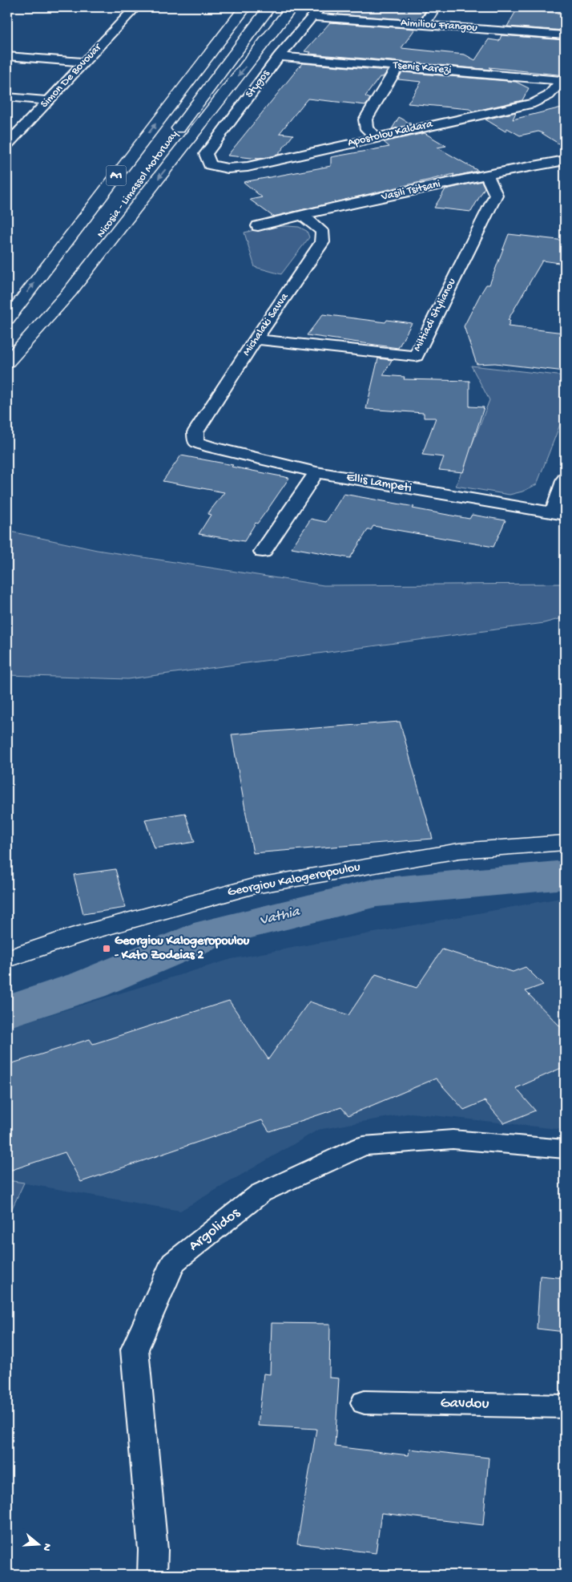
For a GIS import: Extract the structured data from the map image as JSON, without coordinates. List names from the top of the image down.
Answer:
{
  "streets": {
    "main road": ["A1", "Nicosia - Limassol Motorway", "Georgiou Kalogeropoulou"],
    "street": [
      "Aimiliou Frangou",
      "Tsenis Karezi",
      "Simon De Bovouar",
      "Stygos",
      "Apostolou Kaldara",
      "Vasili Tsitsani",
      "Miltiadi Stylianou",
      "Michalaki Savva",
      "Ellis Lampeti",
      "Argolidos",
      "Gavdou"
    ]
  },
  "crossings": [
    ["Aimiliou Frangou", "Stygos"],
    ["Tsenis Karezi", "Stygos"],
    ["Tsenis Karezi", "Apostolou Kaldara"],
    ["Stygos", "Apostolou Kaldara"],
    ["Vasili Tsitsani", "Miltiadi Stylianou"],
    ["Vasili Tsitsani", "Michalaki Savva"],
    ["Miltiadi Stylianou", "Michalaki Savva"],
    ["Michalaki Savva", "Ellis Lampeti"]
  ],
  "water": ["Vathia"],
  "places": {
    "transit": ["Georgiou Kalogeropoulou - Kato Zodeias 2"]
  },
  "north": "right"
}
